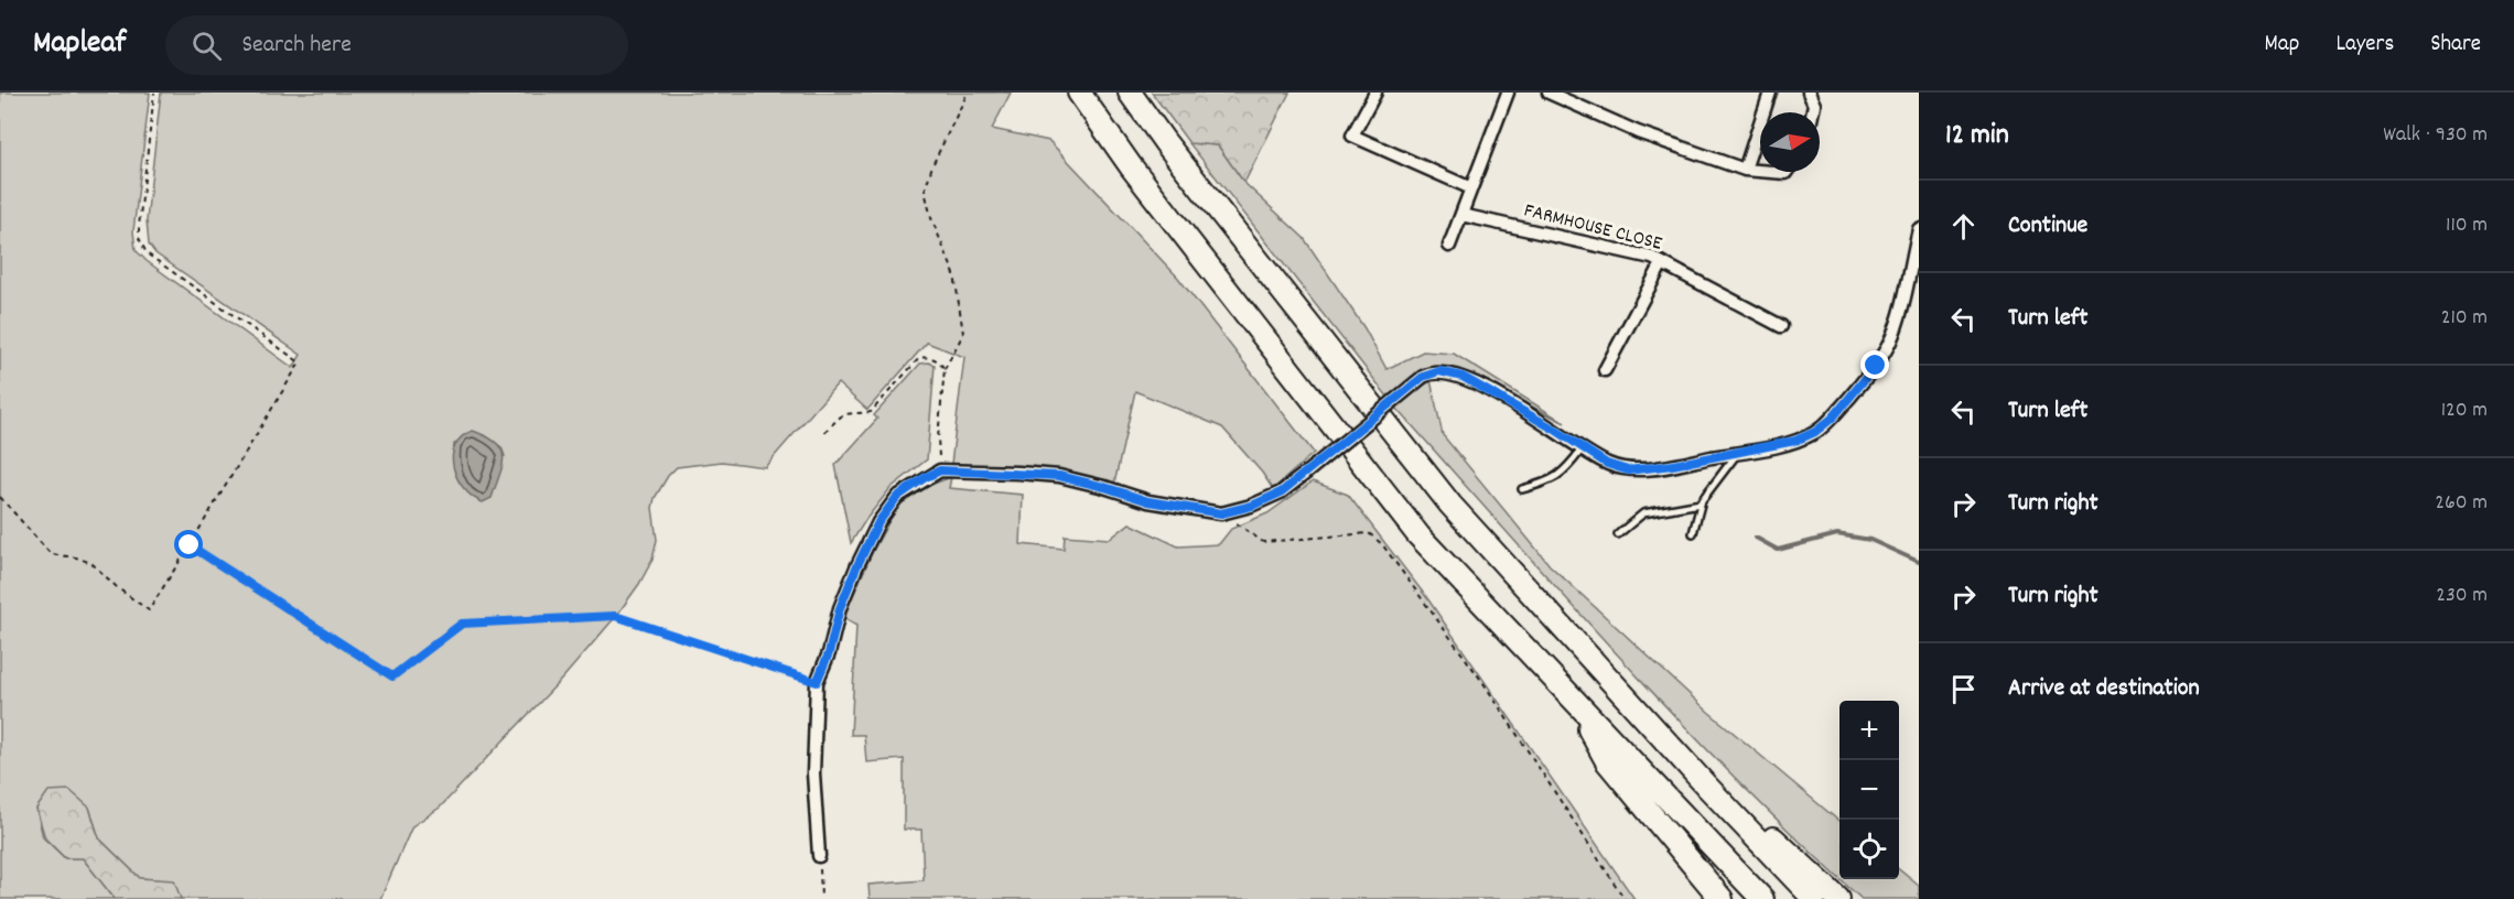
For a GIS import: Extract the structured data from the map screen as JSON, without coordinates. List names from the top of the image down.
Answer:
{
  "streets": {
    "street": ["FARMHOUSE CLOSE"]
  },
  "north": "right",
  "page": {
    "header": "Mapleaf",
    "search": "Search here",
    "nav": ["Map", "Layers", "Share"],
    "heading": ["12 min", "Walk · 930 m"],
    "list": [
      ["Continue", "110 m"],
      ["Turn left", "210 m"],
      ["Turn left", "120 m"],
      ["Turn right", "260 m"],
      ["Turn right", "230 m"],
      "Arrive at destination"
    ],
    "map_buttons": ["+", "−"]
  }
}
